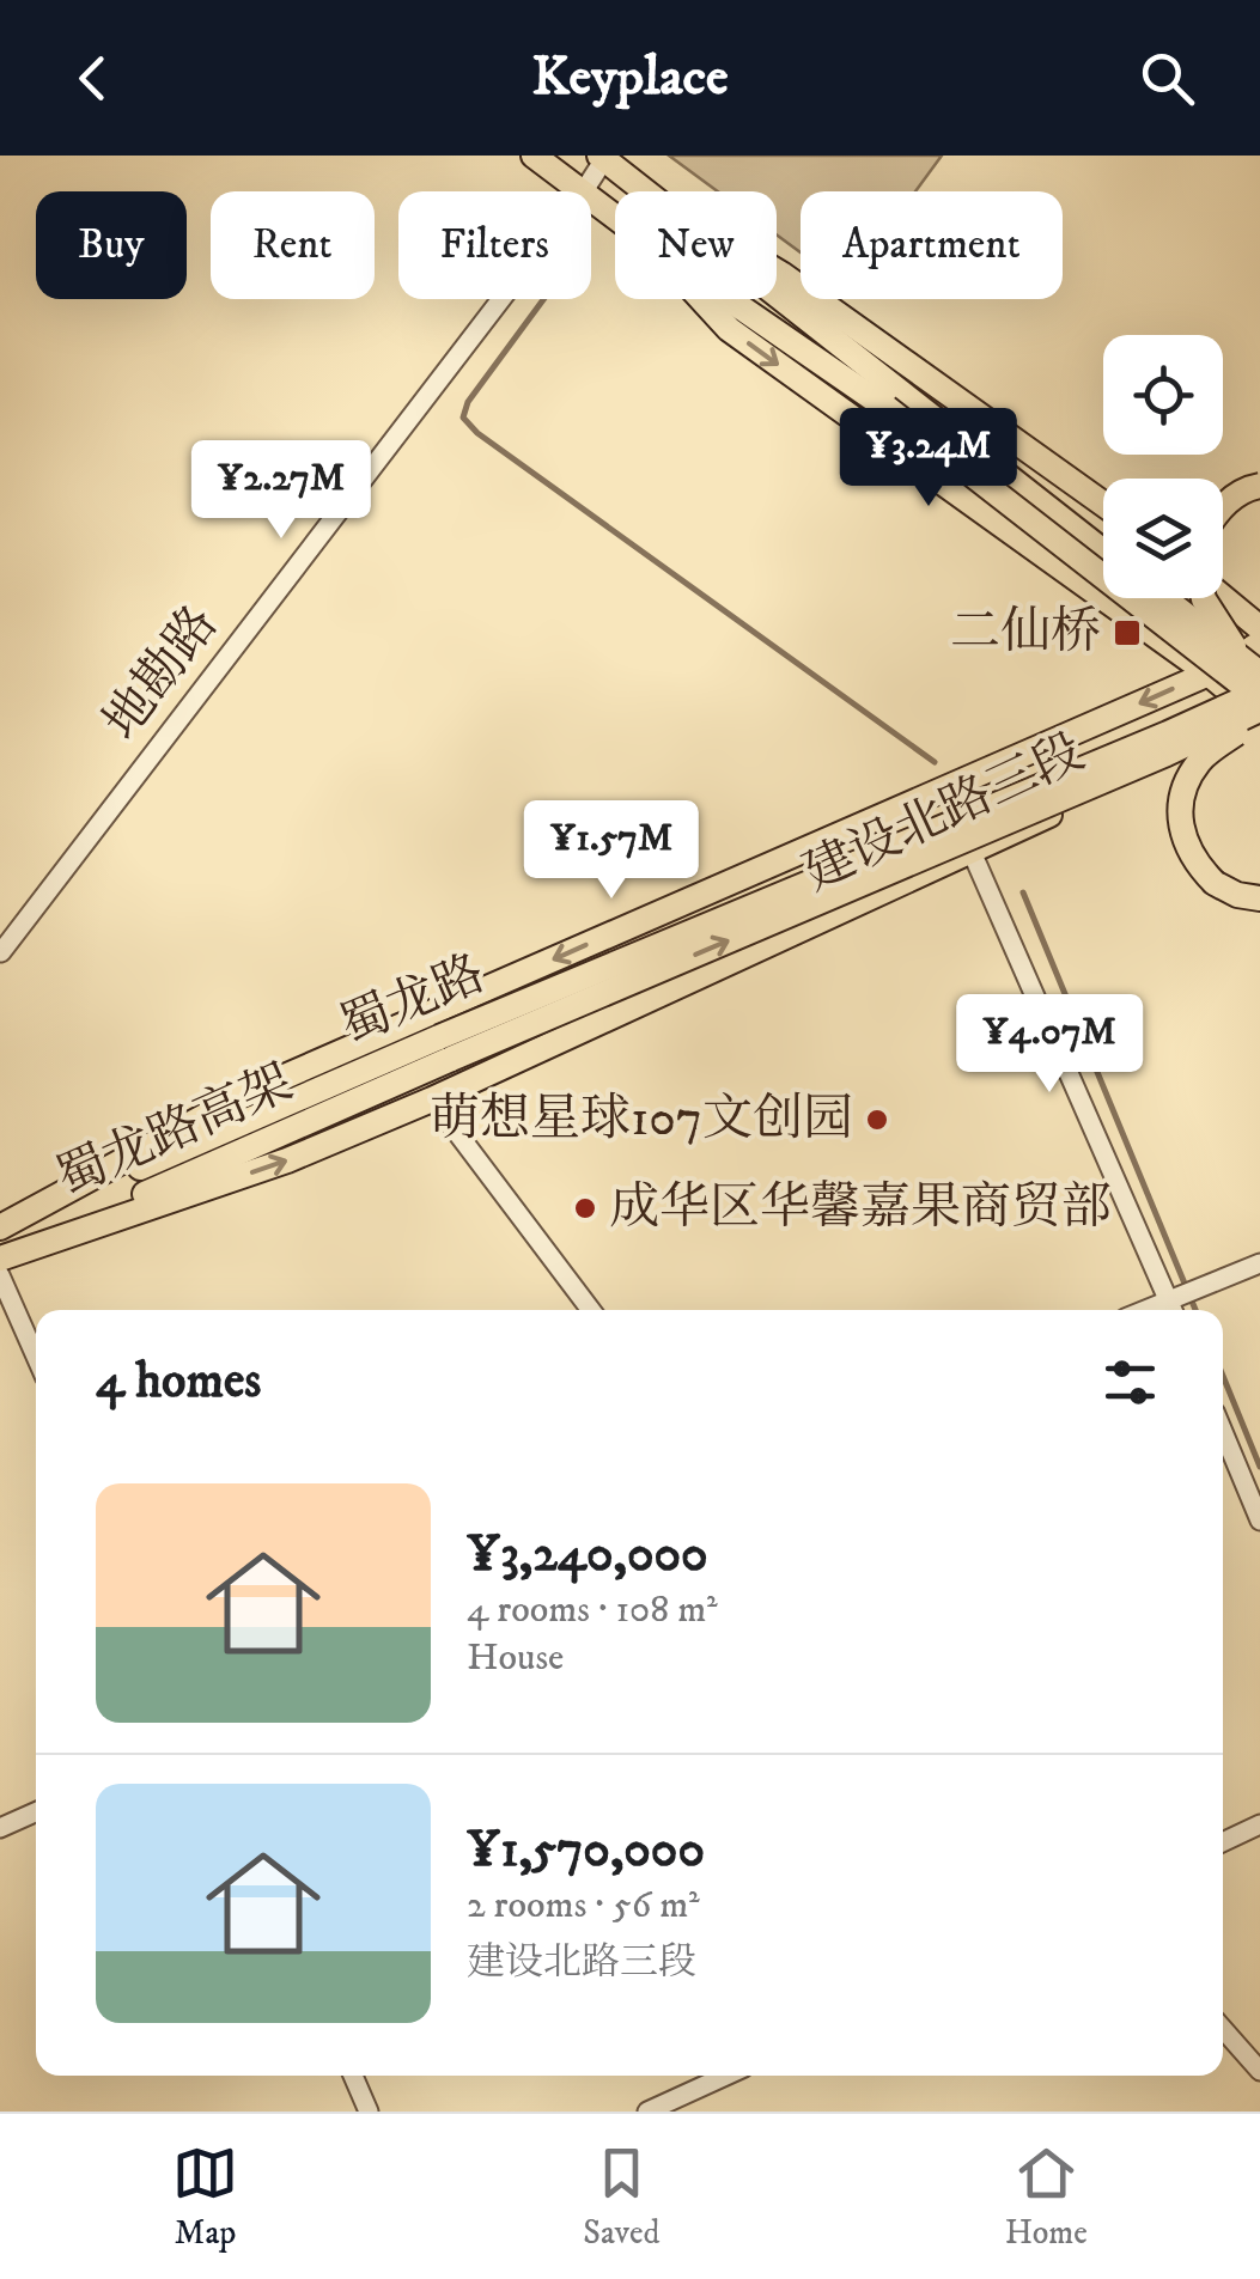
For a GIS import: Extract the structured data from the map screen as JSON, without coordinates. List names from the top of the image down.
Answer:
{
  "streets": {
    "main road": ["建设北路三段", "蜀龙路", "蜀龙路高架"],
    "street": ["地勘路"]
  },
  "crossings": [
    ["建设北路三段", "蜀龙路"],
    ["建设北路三段", "蜀龙路高架"],
    ["蜀龙路", "蜀龙路高架"]
  ],
  "places": {
    "transit": ["二仙桥"],
    "other": ["萌想星球107文创园", "成华区华馨嘉果商贸部"]
  },
  "page": {
    "header": "Keyplace",
    "chip": [
      "Buy",
      "Rent",
      "Filters",
      "New",
      "Apartment"
    ],
    "price": [
      "¥3.24M",
      "¥2.27M",
      "¥1.57M",
      "¥4.07M"
    ],
    "heading": "4 homes",
    "list": [
      {
        "name": "¥3,240,000",
        "note": "4 rooms · 108 m² · House"
      },
      {
        "name": "¥1,570,000",
        "note": "2 rooms · 56 m² · 建设北路三段"
      }
    ],
    "tabs": ["Map", "Saved", "Home"]
  }
}
